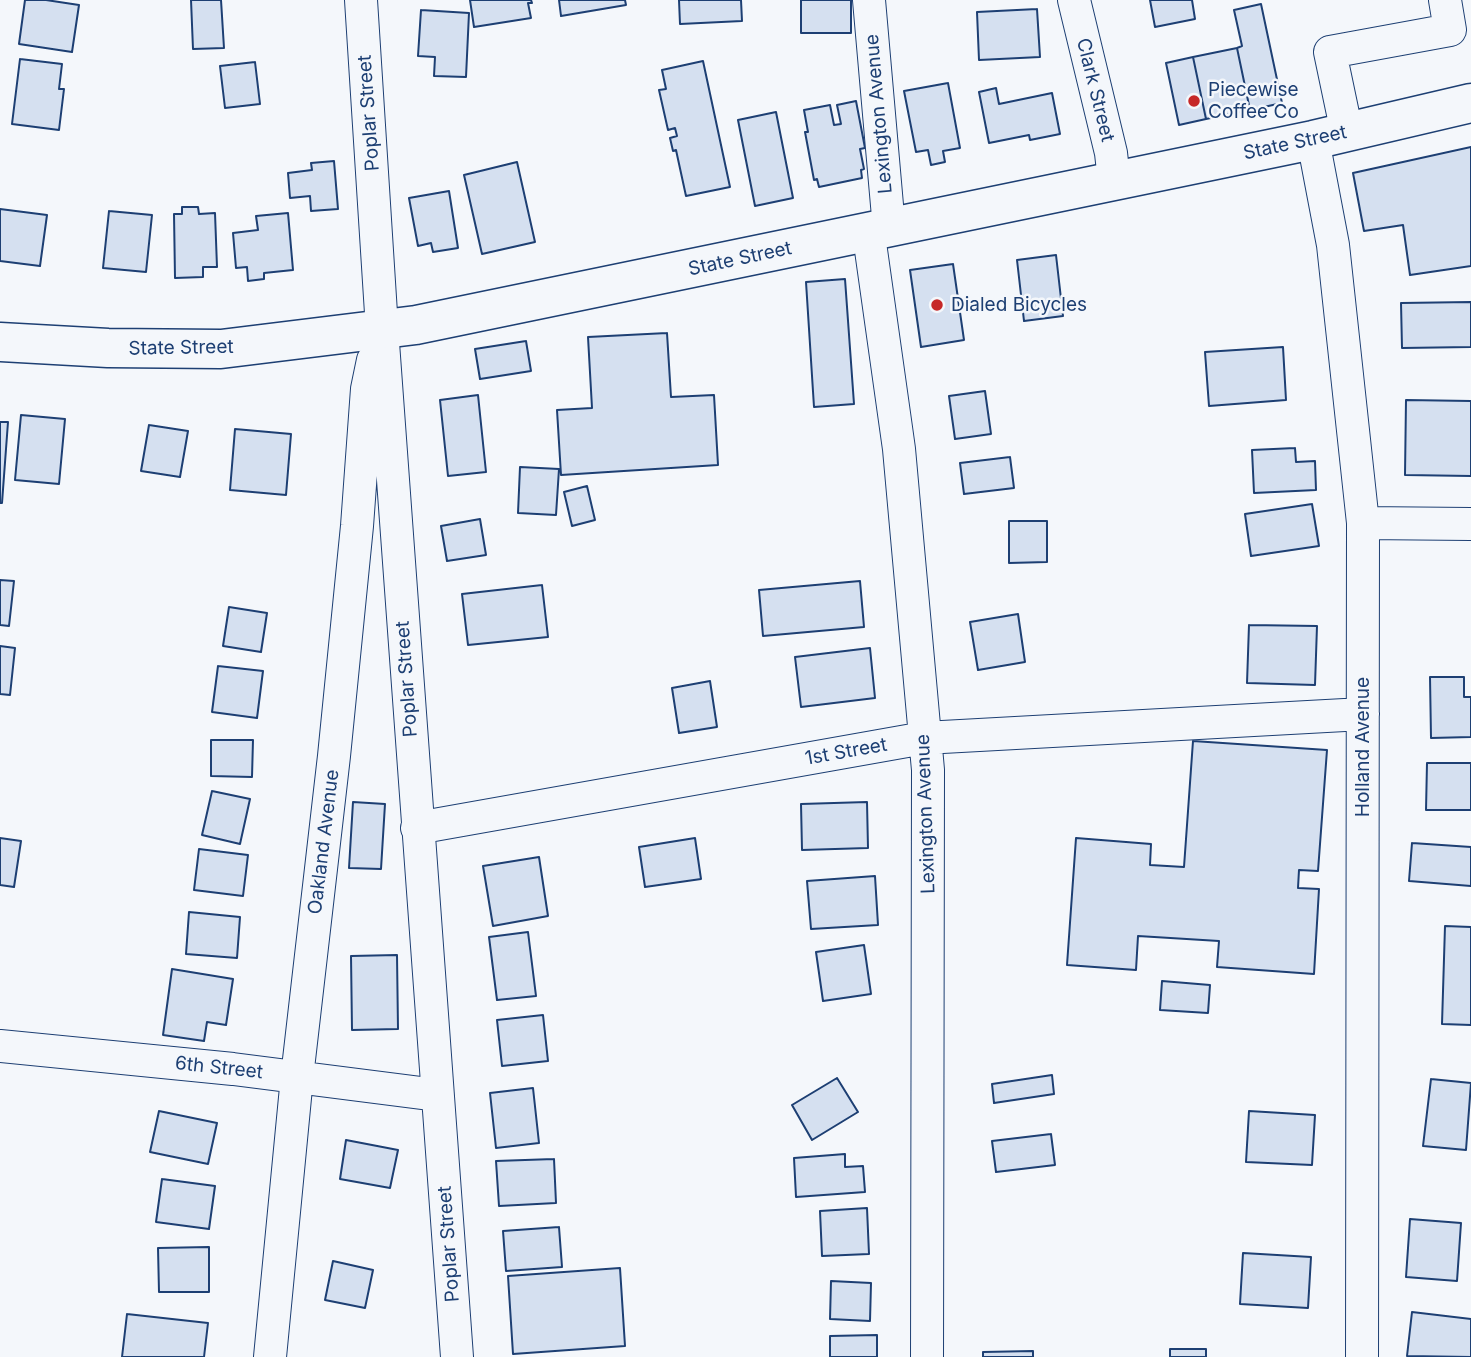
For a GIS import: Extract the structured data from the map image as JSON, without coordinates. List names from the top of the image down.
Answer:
{
  "streets": {
    "main road": ["State Street"],
    "street": [
      "Clark Street",
      "Poplar Street",
      "Lexington Avenue",
      "Holland Avenue",
      "1st Street",
      "Oakland Avenue",
      "6th Street"
    ]
  },
  "crossings": [
    ["Clark Street", "State Street"],
    ["Poplar Street", "State Street"],
    ["Poplar Street", "1st Street"],
    ["Poplar Street", "Oakland Avenue"],
    ["Poplar Street", "6th Street"],
    ["Lexington Avenue", "State Street"],
    ["Lexington Avenue", "1st Street"],
    ["State Street", "Holland Avenue"],
    ["State Street", "Oakland Avenue"],
    ["Holland Avenue", "1st Street"],
    ["Oakland Avenue", "6th Street"]
  ],
  "places": ["Piecewise Coffee Co", "Dialed Bicycles"]
}
